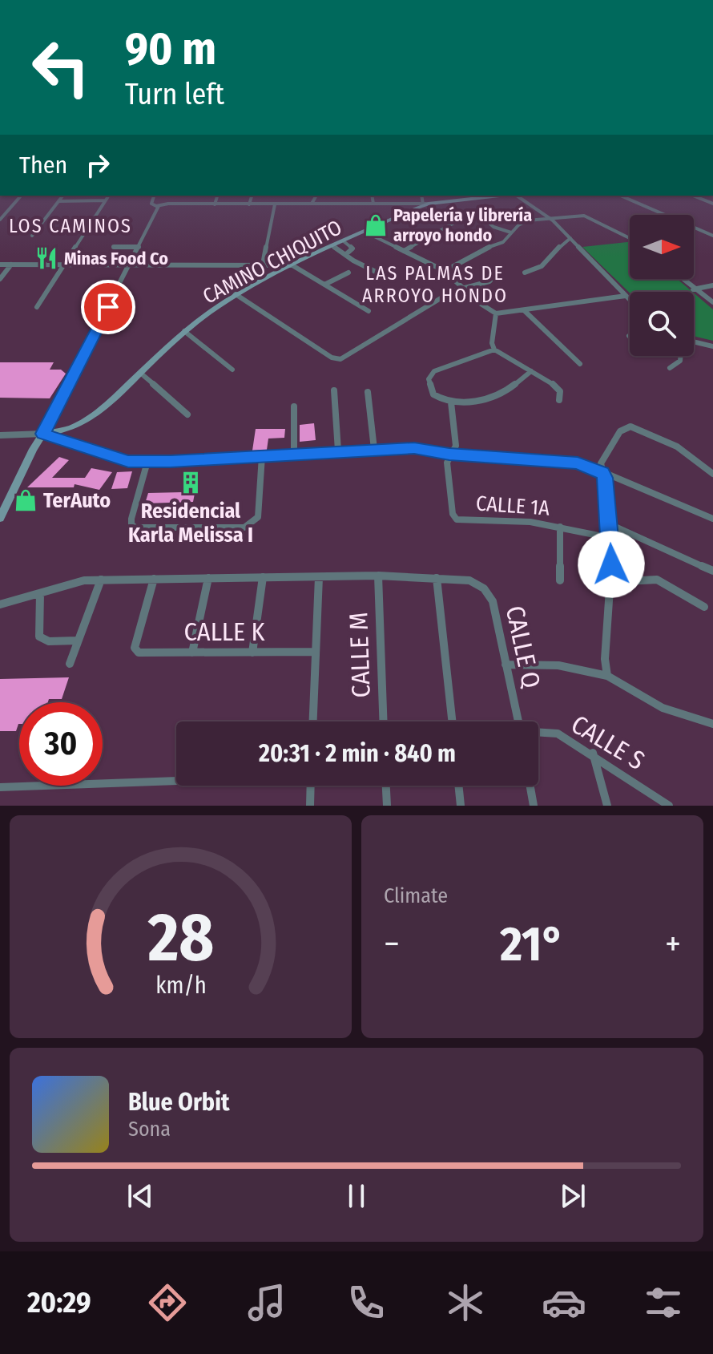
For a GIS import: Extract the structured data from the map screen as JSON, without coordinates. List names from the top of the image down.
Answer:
{
  "streets": {
    "main road": ["CAMINO CHIQUITO"],
    "street": [
      "CALLE 1A",
      "CALLE K",
      "CALLE Q",
      "CALLE M",
      "CALLE S"
    ]
  },
  "districts": ["LOS CAMINOS", "LAS PALMAS DE ARROYO HONDO"],
  "places": {
    "shop": ["Papelería y librería arroyo hondo", "TerAuto"],
    "restaurant": ["Minas Food Co"],
    "building": ["Residencial Karla Melissa I"]
  },
  "north": "right",
  "page": {
    "turn": ["90 m", "Turn left"],
    "then": "Then",
    "limit": "30",
    "trip": "20:31 · 2 min · 840 m",
    "tile": "Climate",
    "heat": ["−", "21°", "+"],
    "song": ["Blue Orbit", "Sona"],
    "tabs": "20:29",
    "gauge": ["28", "km/h"]
  }
}
